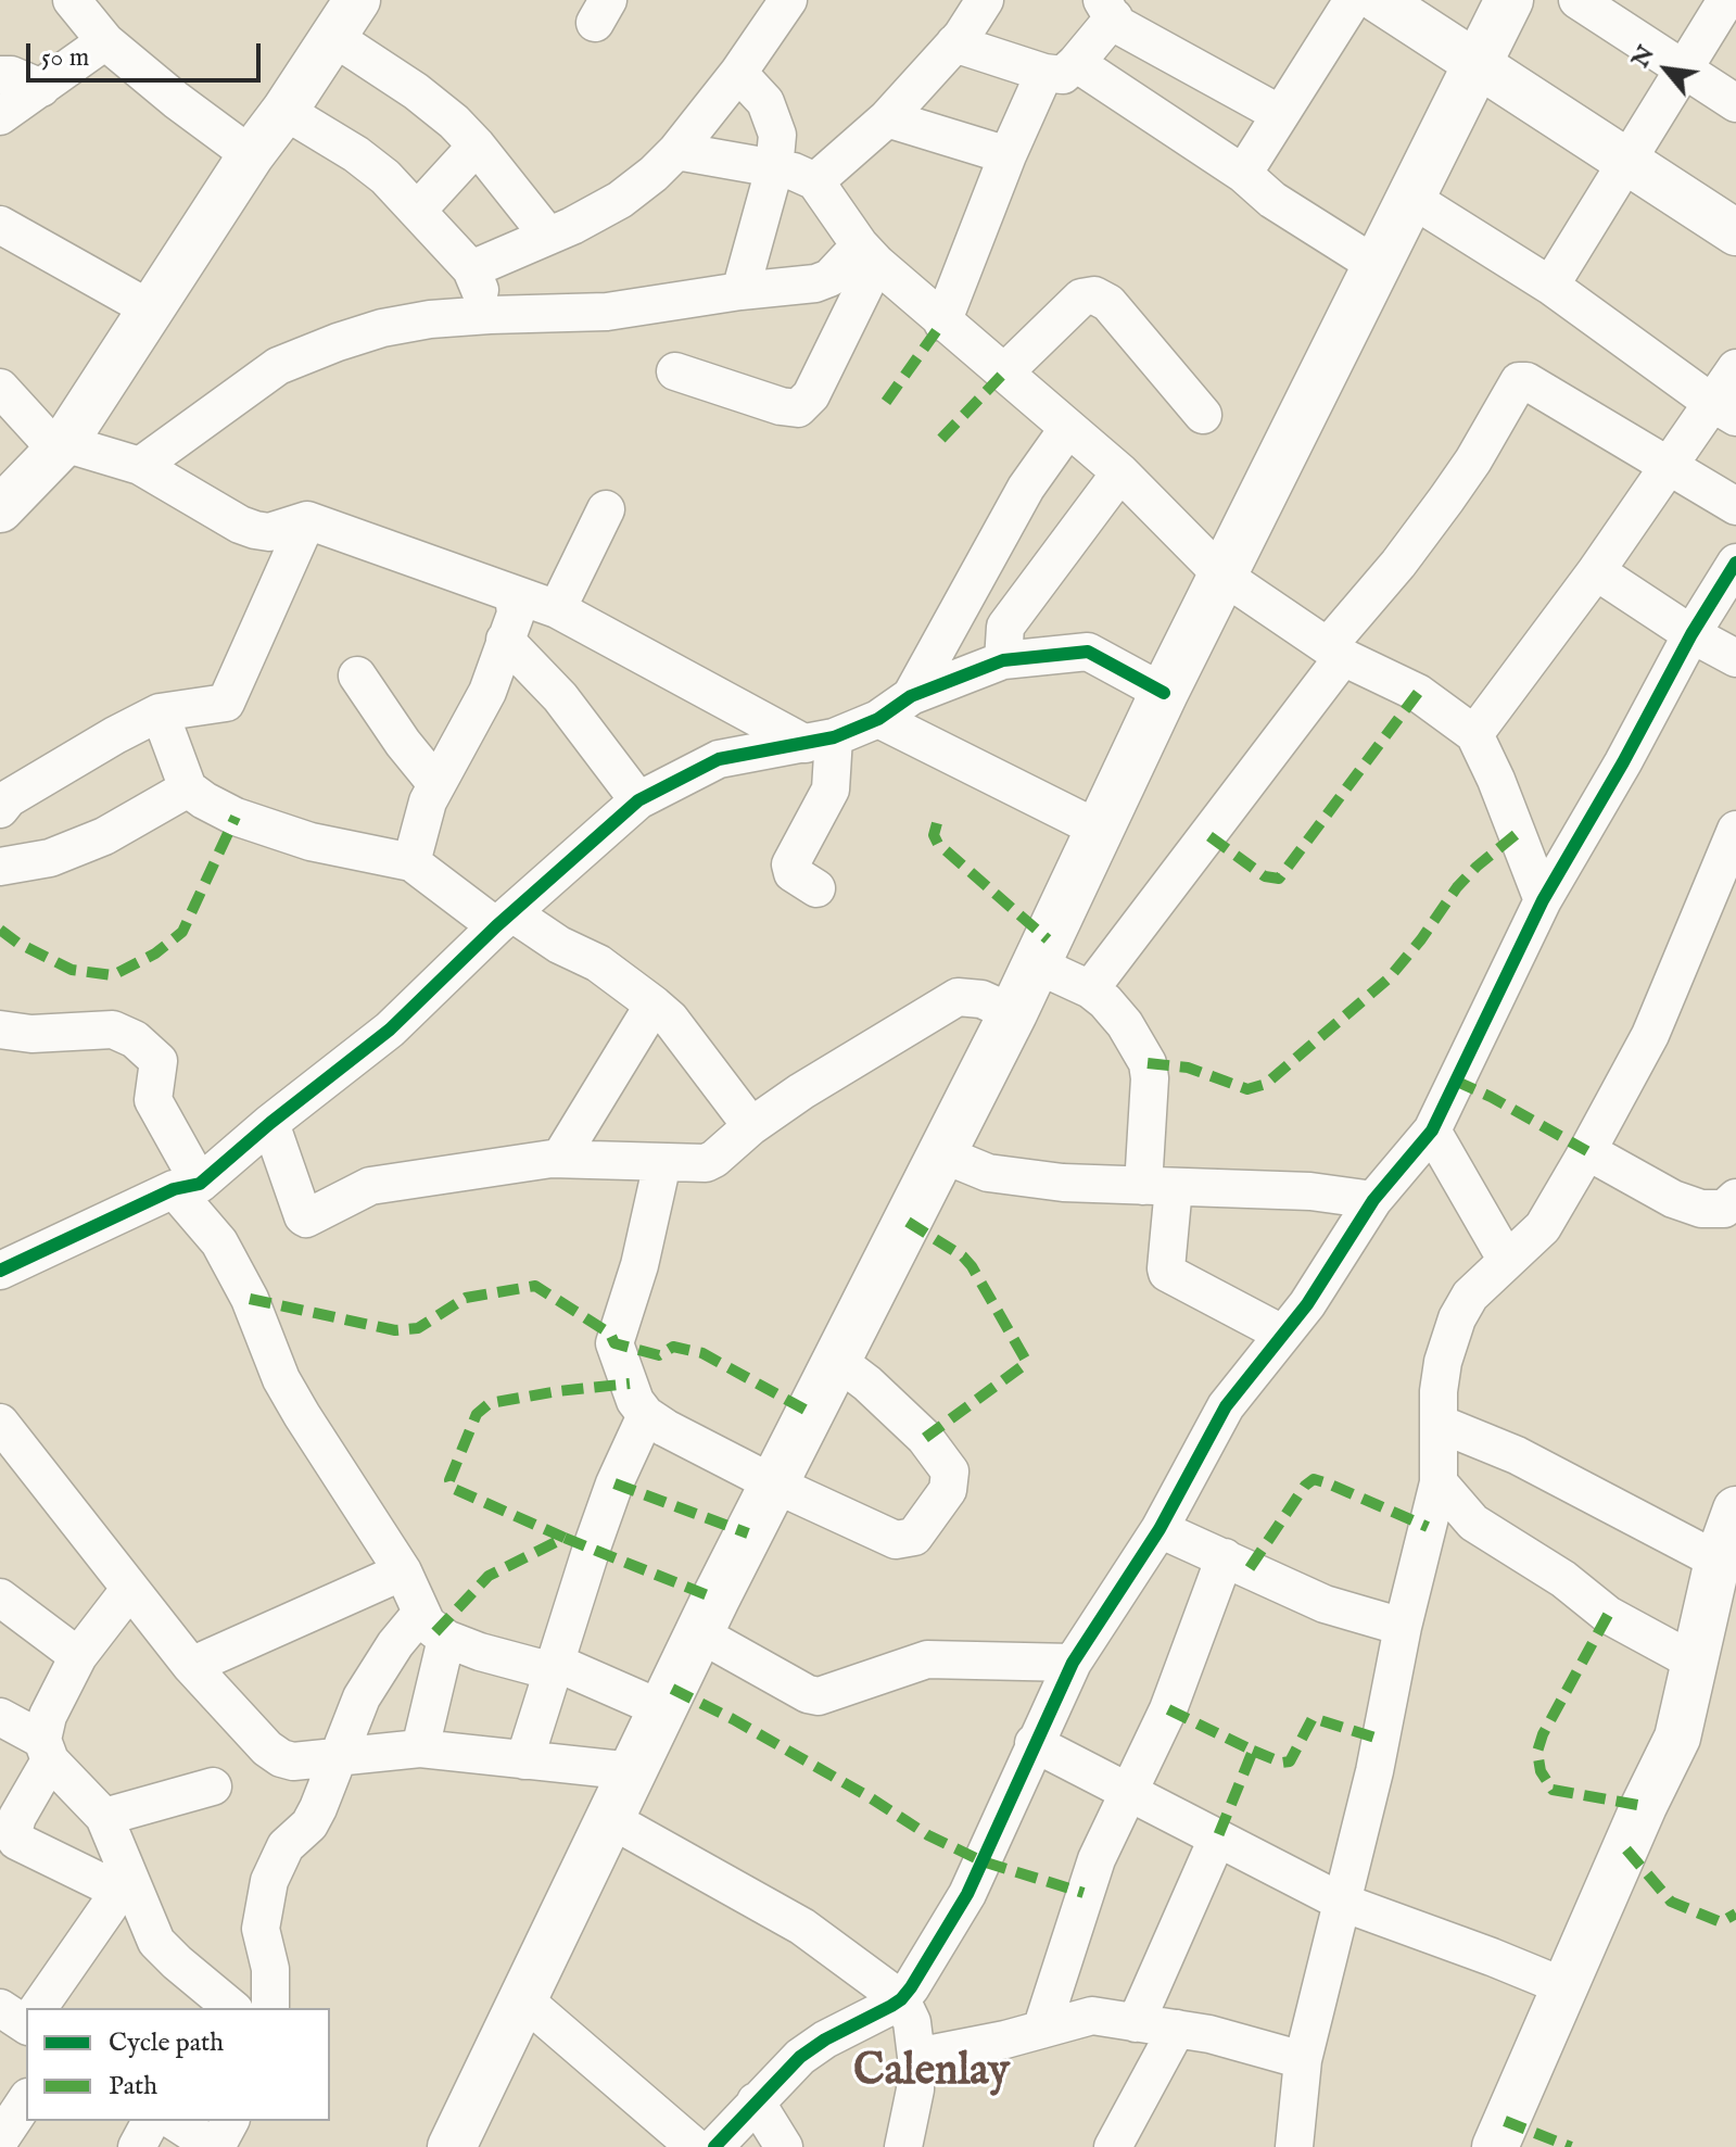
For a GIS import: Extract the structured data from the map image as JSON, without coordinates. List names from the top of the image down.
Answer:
{
  "districts": ["Calenlay"],
  "legend": ["Cycle path", "Path"],
  "scale_bar": "50 m",
  "north": "top left"
}
